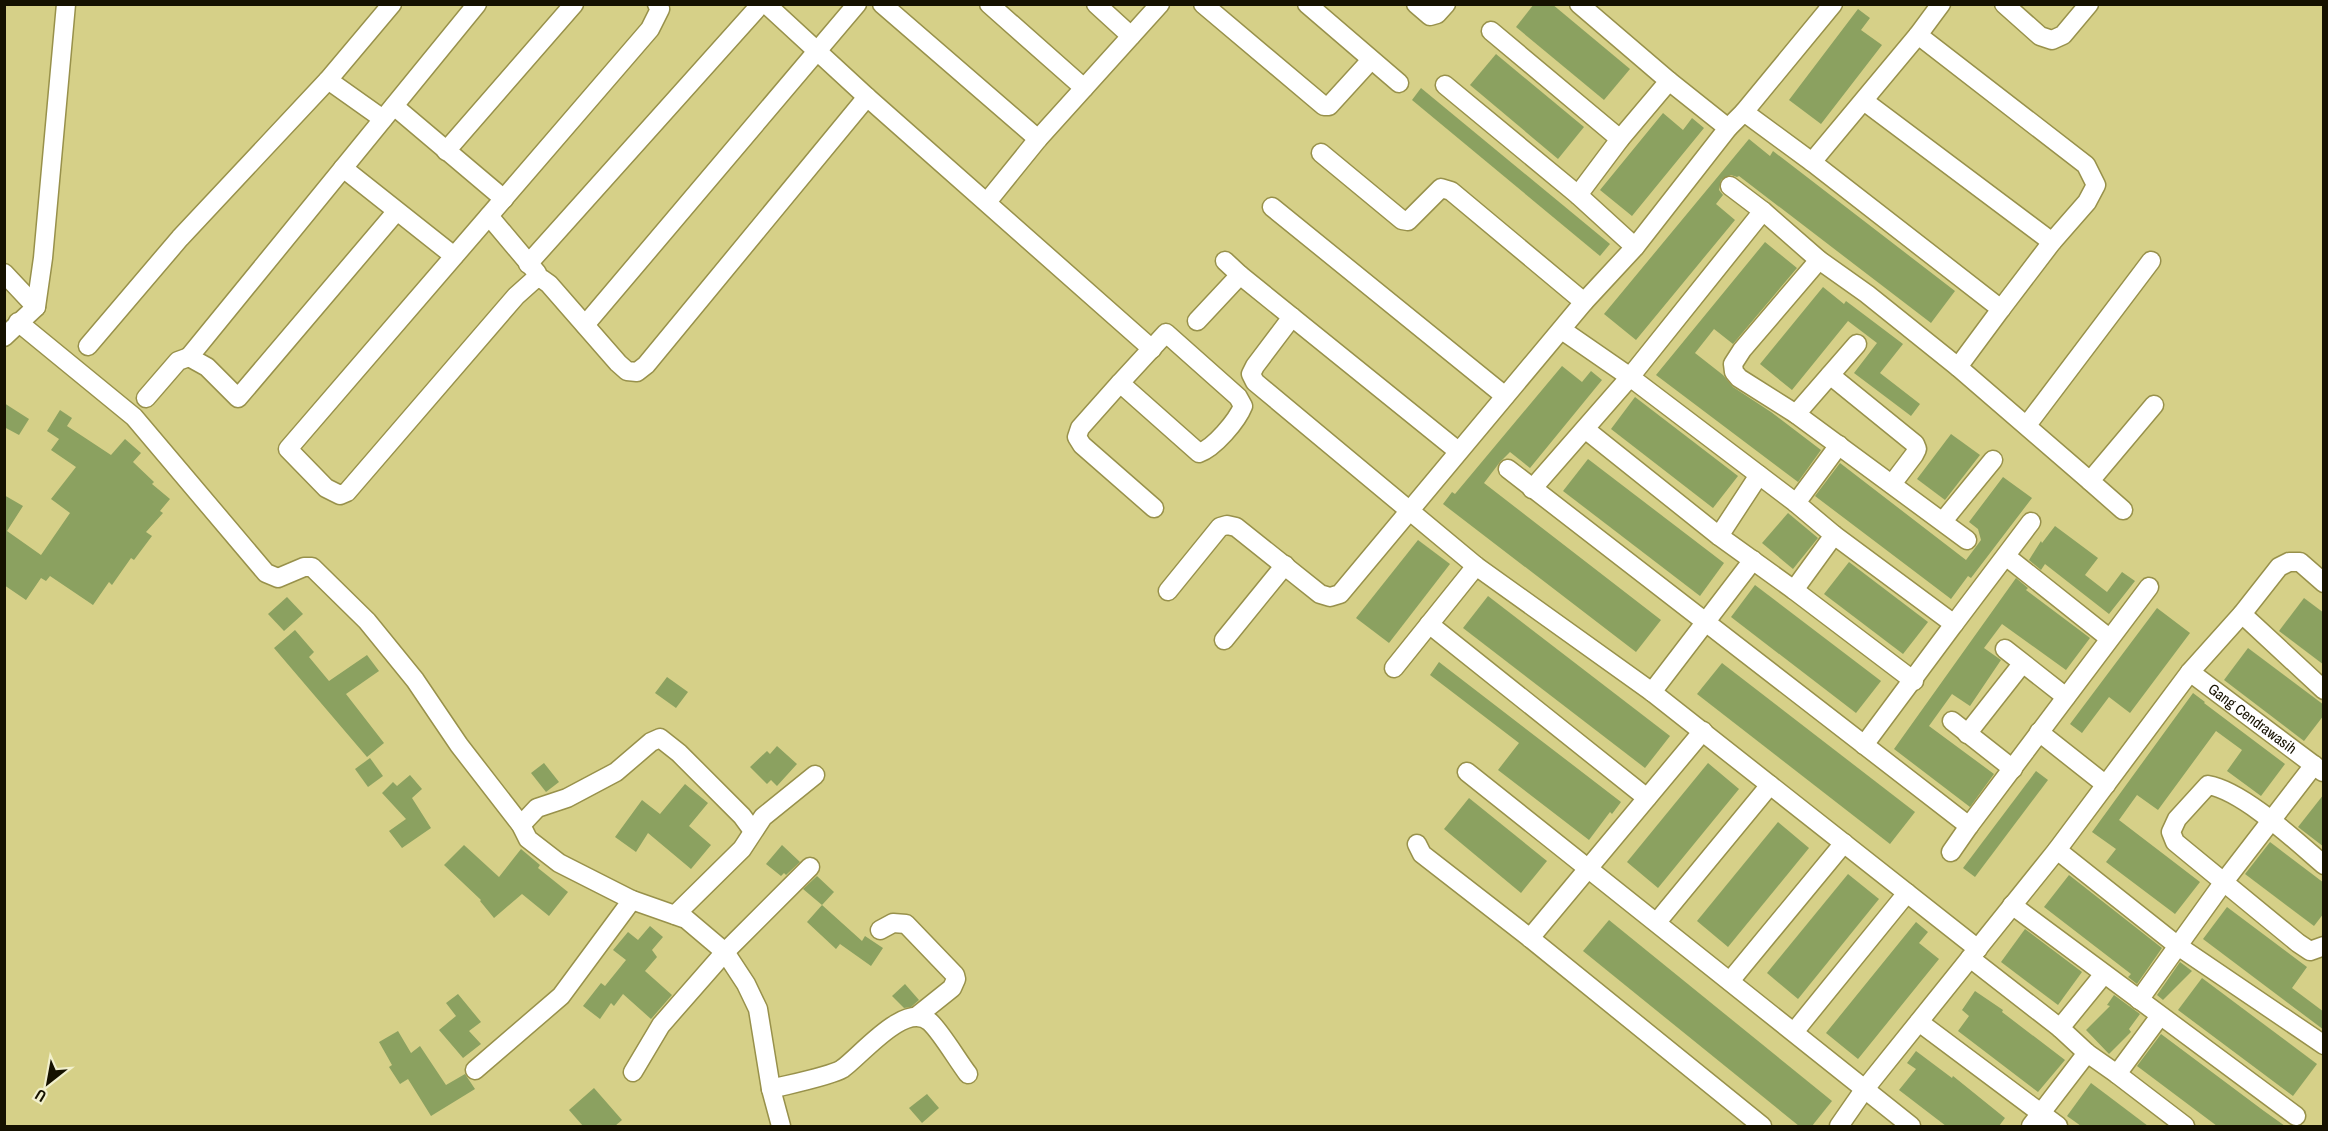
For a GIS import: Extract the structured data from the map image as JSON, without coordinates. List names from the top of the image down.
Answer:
{
  "streets": {
    "street": ["Gang Cendrawasih"]
  },
  "north": "bottom left"
}
